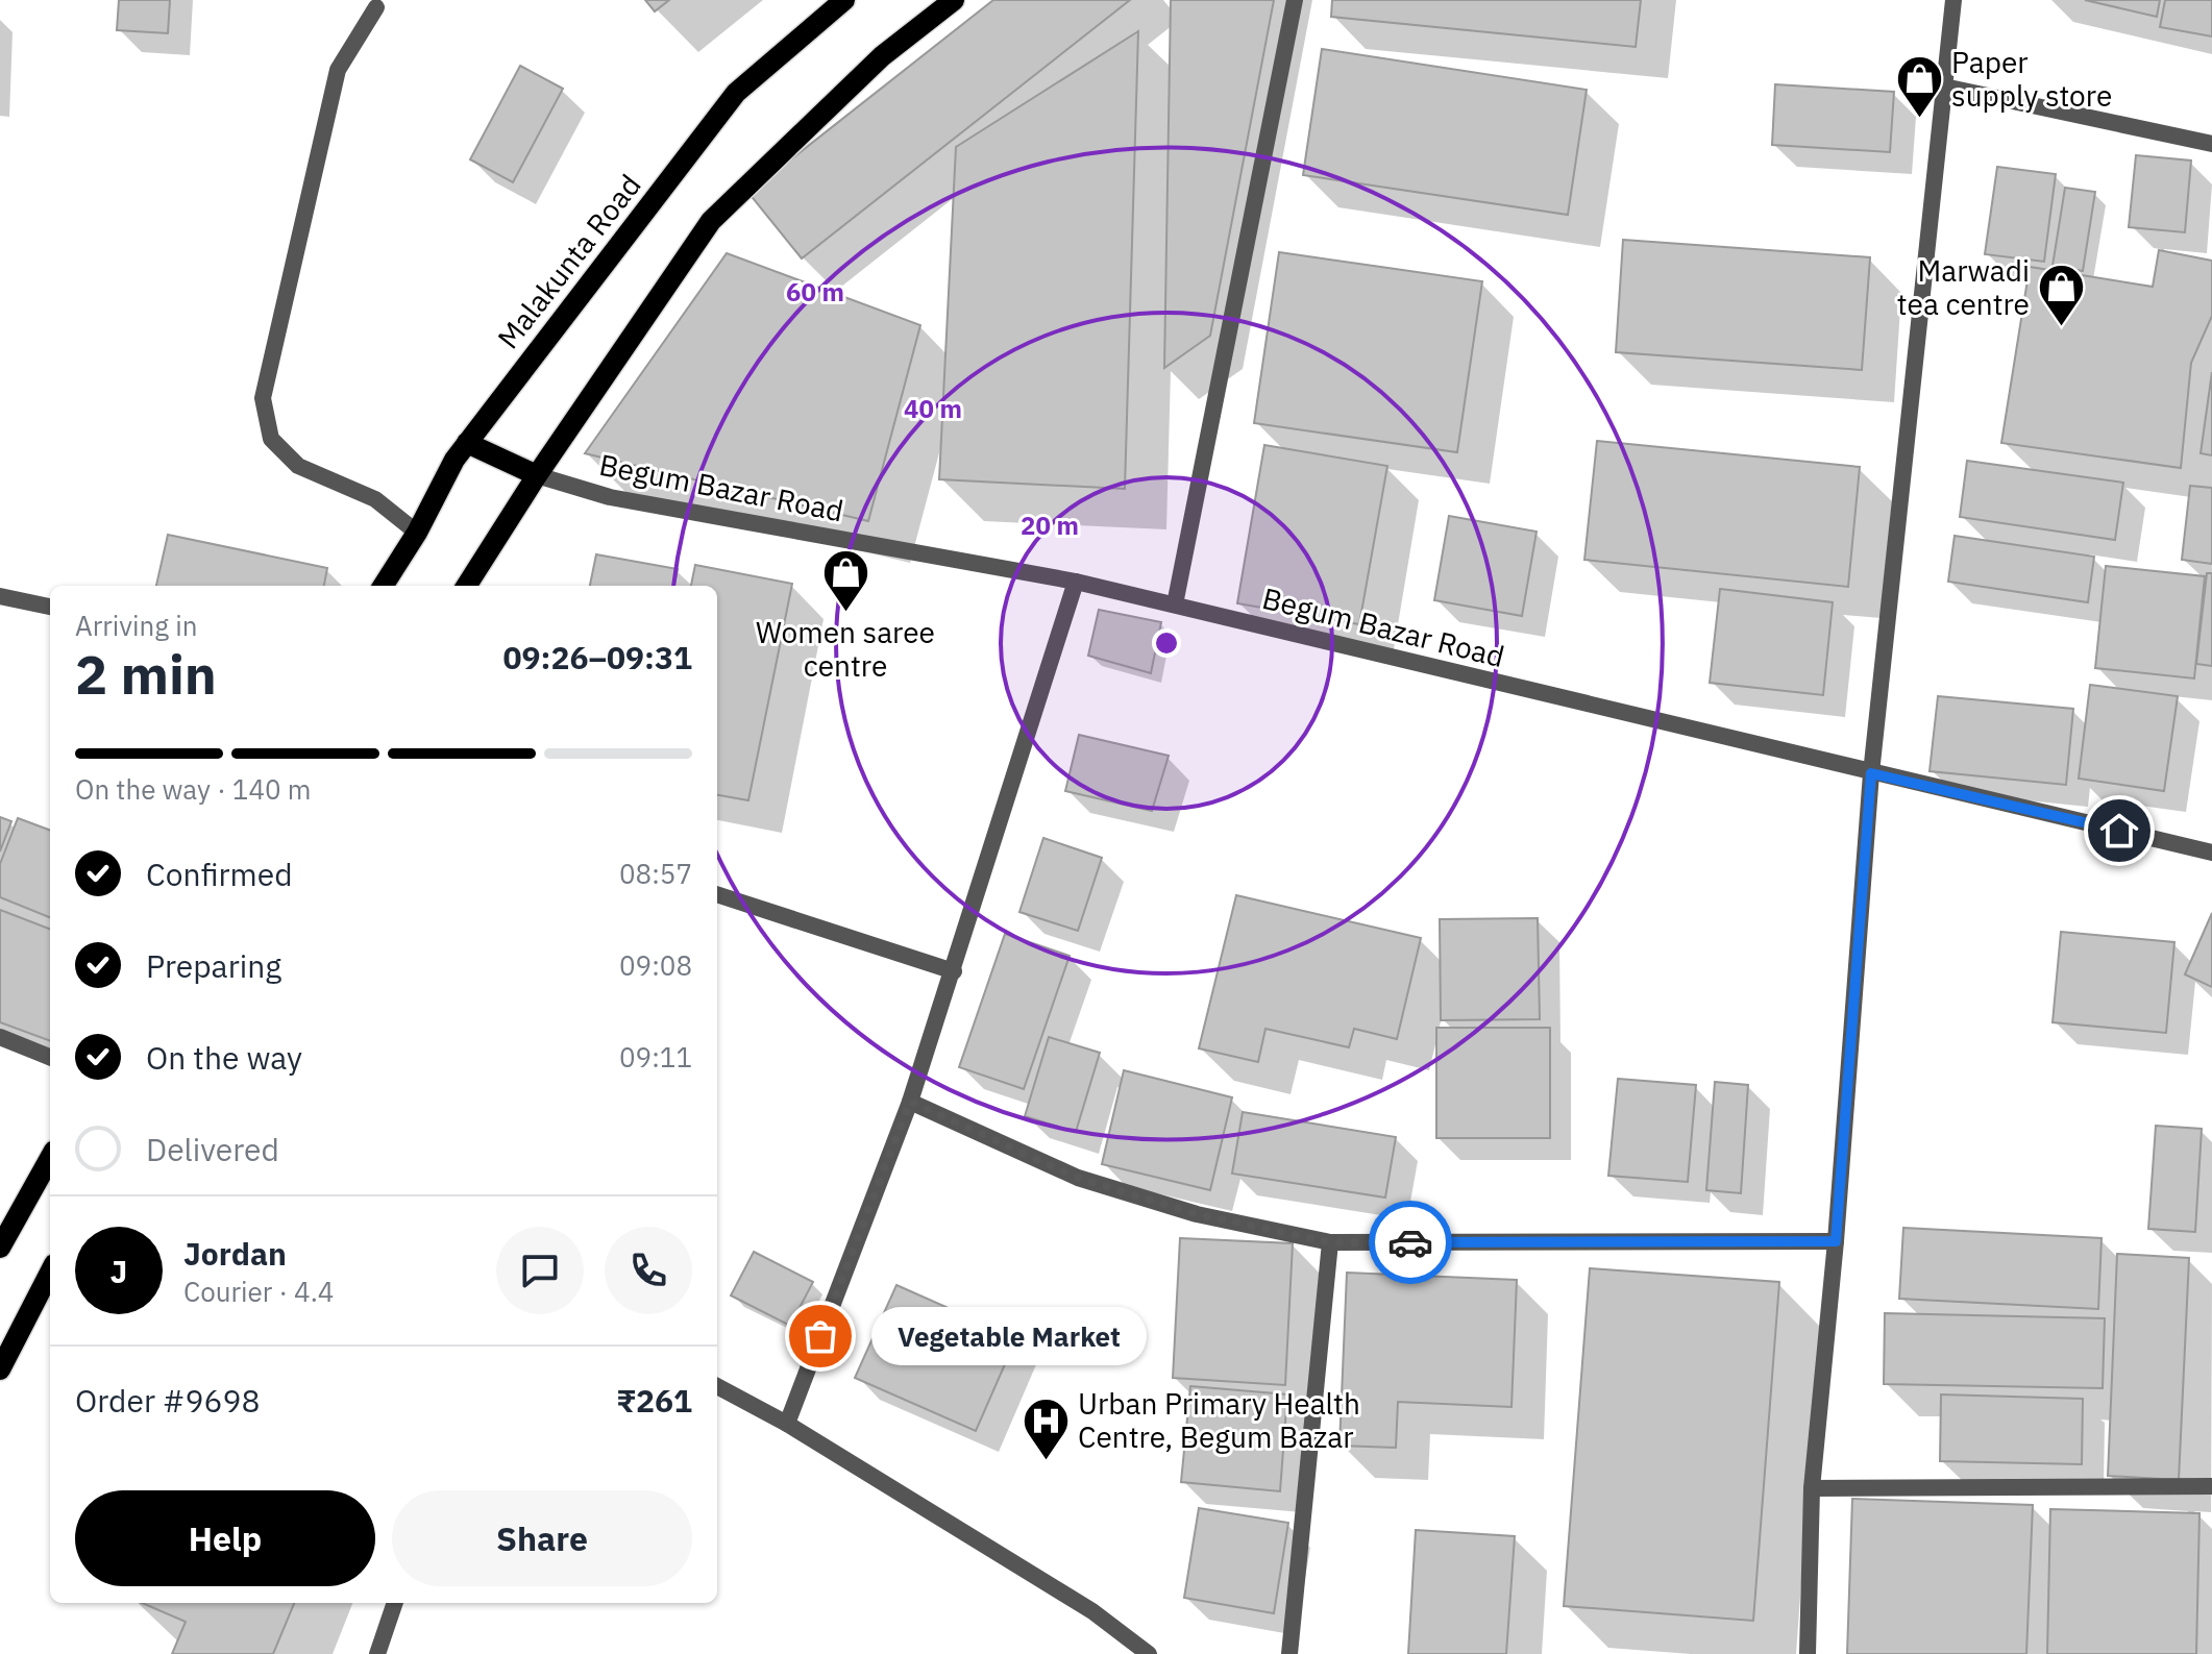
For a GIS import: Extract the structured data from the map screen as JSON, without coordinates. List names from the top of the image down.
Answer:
{
  "streets": {
    "main road": ["Malakunta Road"],
    "street": ["Begum Bazar Road"]
  },
  "places": {
    "shop": ["Paper supply store", "Marwadi tea centre", "Women saree centre"],
    "other": ["Vegetable Market"],
    "hospital": ["Urban Primary Health Centre, Begum Bazar"]
  },
  "page": {
    "heading": ["2 min", "Arriving in", "09:26–09:31"],
    "panel": [
      "Jordan",
      "Courier · 4.4",
      "Order #9698",
      "₹261"
    ],
    "bar": "On the way · 140 m",
    "list": [
      ["Confirmed", "08:57"],
      ["Preparing", "09:08"],
      ["On the way", "09:11"],
      "Delivered"
    ],
    "round": "J",
    "bubble": "Vegetable Market",
    "buttons": ["Help", "Share"]
  },
  "rings": ["60 m", "40 m", "20 m"]
}
